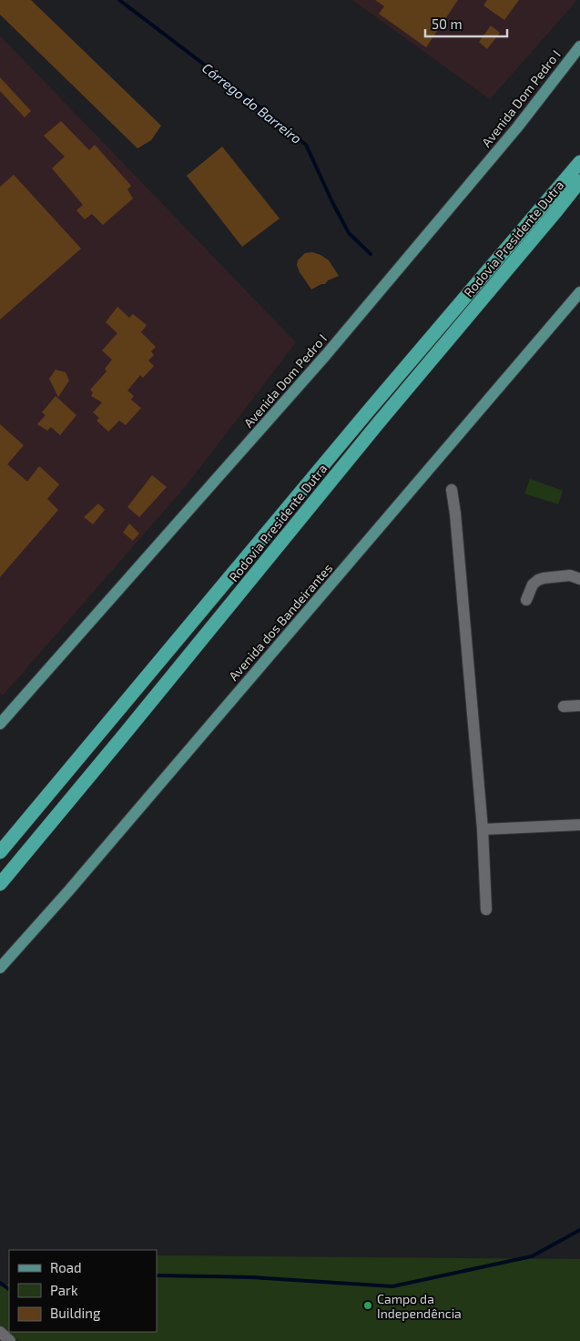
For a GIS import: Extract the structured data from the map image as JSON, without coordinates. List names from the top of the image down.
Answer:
{
  "streets": {
    "highway": ["Rodovia Presidente Dutra"],
    "main road": ["Avenida Dom Pedro I", "Avenida dos Bandeirantes"]
  },
  "water": ["Córrego do Barreiro"],
  "places": ["Campo da Independência"],
  "legend": ["Road", "Park", "Building"],
  "scale_bar": "50 m"
}
